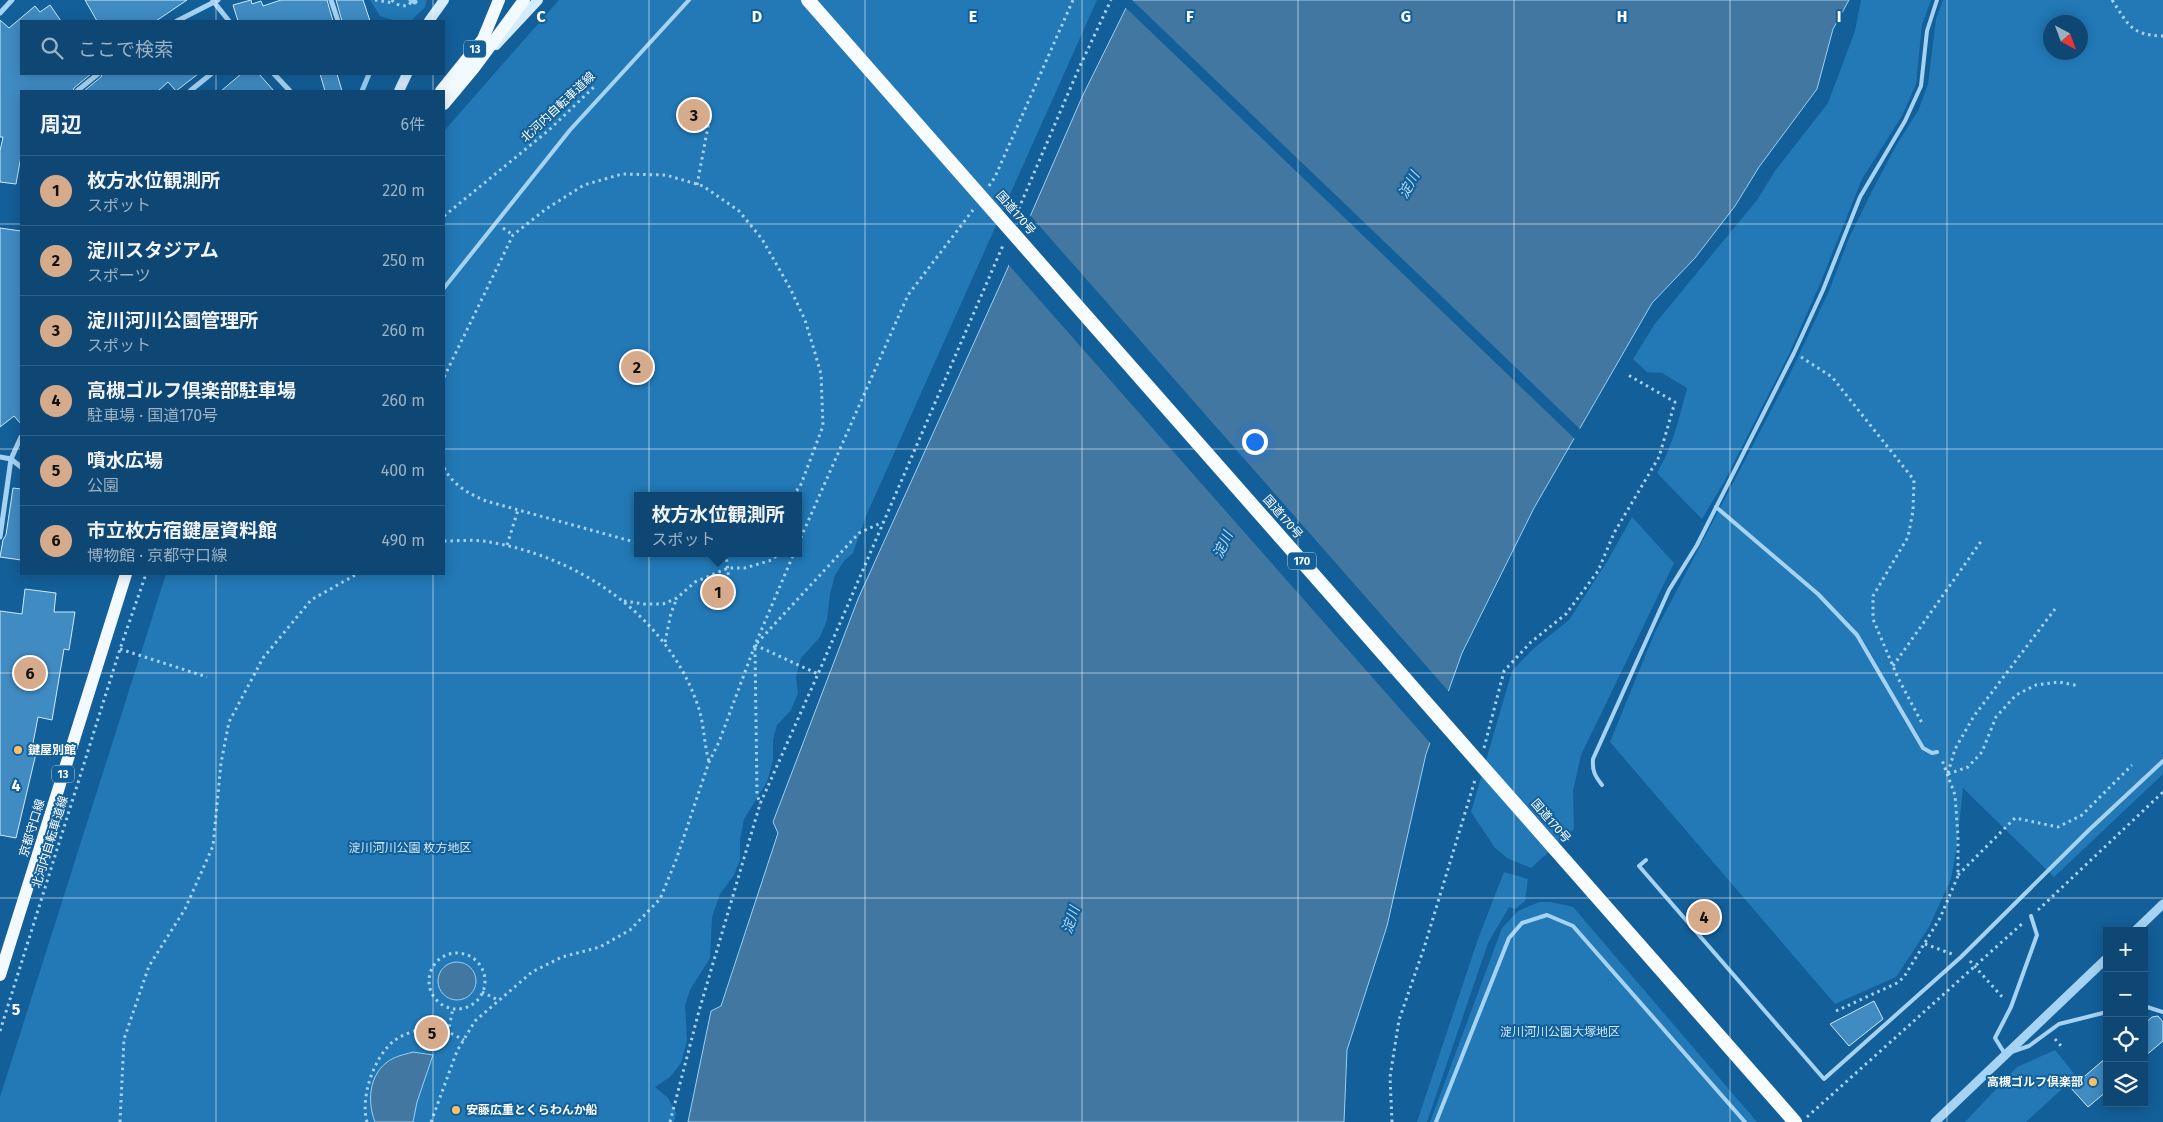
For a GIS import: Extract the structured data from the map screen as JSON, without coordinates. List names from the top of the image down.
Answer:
{
  "streets": {
    "highway": ["国道170号", "170"],
    "main road": ["13", "京都守口線"],
    "path": ["北河内自転車道線"]
  },
  "water": ["淀川"],
  "parks": ["淀川河川公園 枚方地区", "淀川河川公園大塚地区"],
  "places": ["鍵屋別館", "高槻ゴルフ倶楽部", "安藤広重とくらわんか船"],
  "north": "bottom right",
  "page": {
    "search": "ここで検索",
    "heading": ["周辺", "6件"],
    "pins": [
      "3",
      "2",
      "1",
      "6",
      "4",
      "5"
    ],
    "list": [
      {
        "mark": "1",
        "name": "枚方水位観測所",
        "note": "スポット",
        "value": "220 m"
      },
      {
        "mark": "2",
        "name": "淀川スタジアム",
        "note": "スポーツ",
        "value": "250 m"
      },
      {
        "mark": "3",
        "name": "淀川河川公園管理所",
        "note": "スポット",
        "value": "260 m"
      },
      {
        "mark": "4",
        "name": "高槻ゴルフ倶楽部駐車場",
        "note": "駐車場 · 国道170号",
        "value": "260 m"
      },
      {
        "mark": "5",
        "name": "噴水広場",
        "note": "公園",
        "value": "400 m"
      },
      {
        "mark": "6",
        "name": "市立枚方宿鍵屋資料館",
        "note": "博物館 · 京都守口線",
        "value": "490 m"
      }
    ],
    "popup": ["枚方水位観測所", "スポット"],
    "map_buttons": ["+", "−"]
  },
  "grid": {
    "columns": [
      "C",
      "D",
      "E",
      "F",
      "G",
      "H",
      "I"
    ],
    "rows": ["4", "5"]
  }
}
